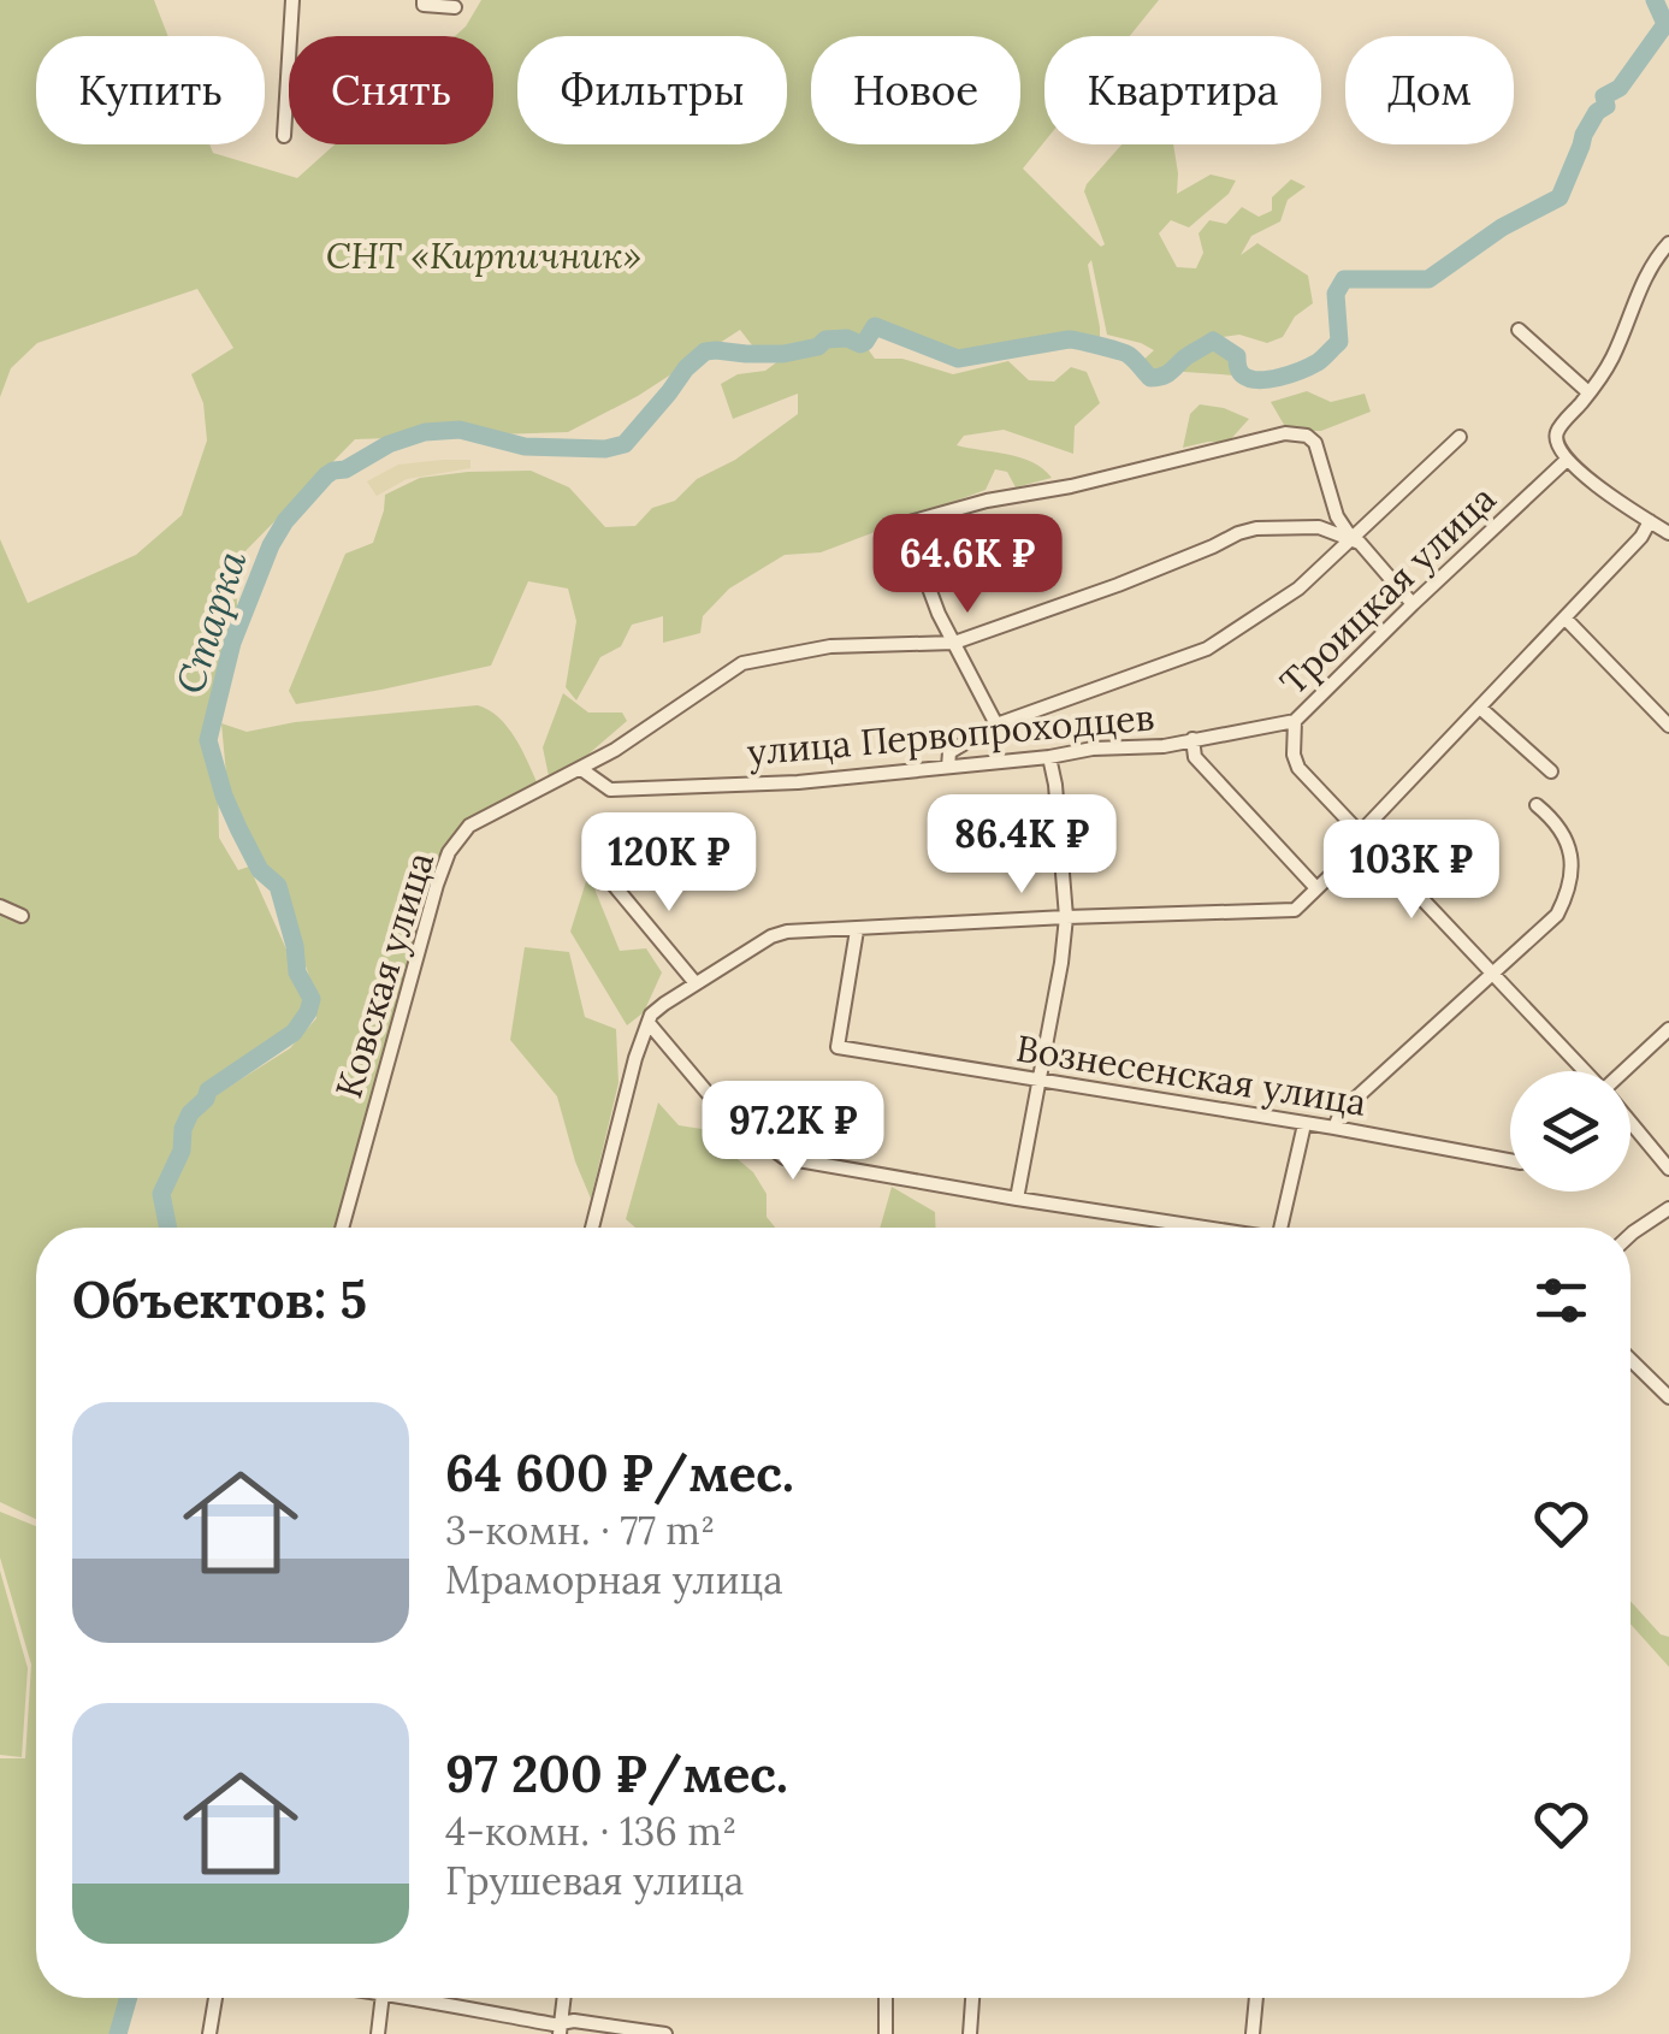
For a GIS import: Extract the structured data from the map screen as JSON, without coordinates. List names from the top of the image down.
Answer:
{
  "streets": {
    "street": [
      "Троицкая улица",
      "улица Первопроходцев",
      "Ковская улица",
      "Вознесенская улица"
    ]
  },
  "crossings": [
    ["Троицкая улица", "улица Первопроходцев"],
    ["улица Первопроходцев", "Ковская улица"]
  ],
  "water": ["Старка"],
  "parks": ["СНТ «Кирпичник»"],
  "page": {
    "chip": [
      "Купить",
      "Снять",
      "Фильтры",
      "Новое",
      "Квартира",
      "Дом"
    ],
    "price": [
      "64.6K ₽",
      "86.4K ₽",
      "120K ₽",
      "103K ₽",
      "97.2K ₽"
    ],
    "heading": "Объектов: 5",
    "list": [
      {
        "name": "64 600 ₽/мес.",
        "note": "3-комн. · 77 m² · Мраморная улица"
      },
      {
        "name": "97 200 ₽/мес.",
        "note": "4-комн. · 136 m² · Грушевая улица"
      }
    ]
  }
}
